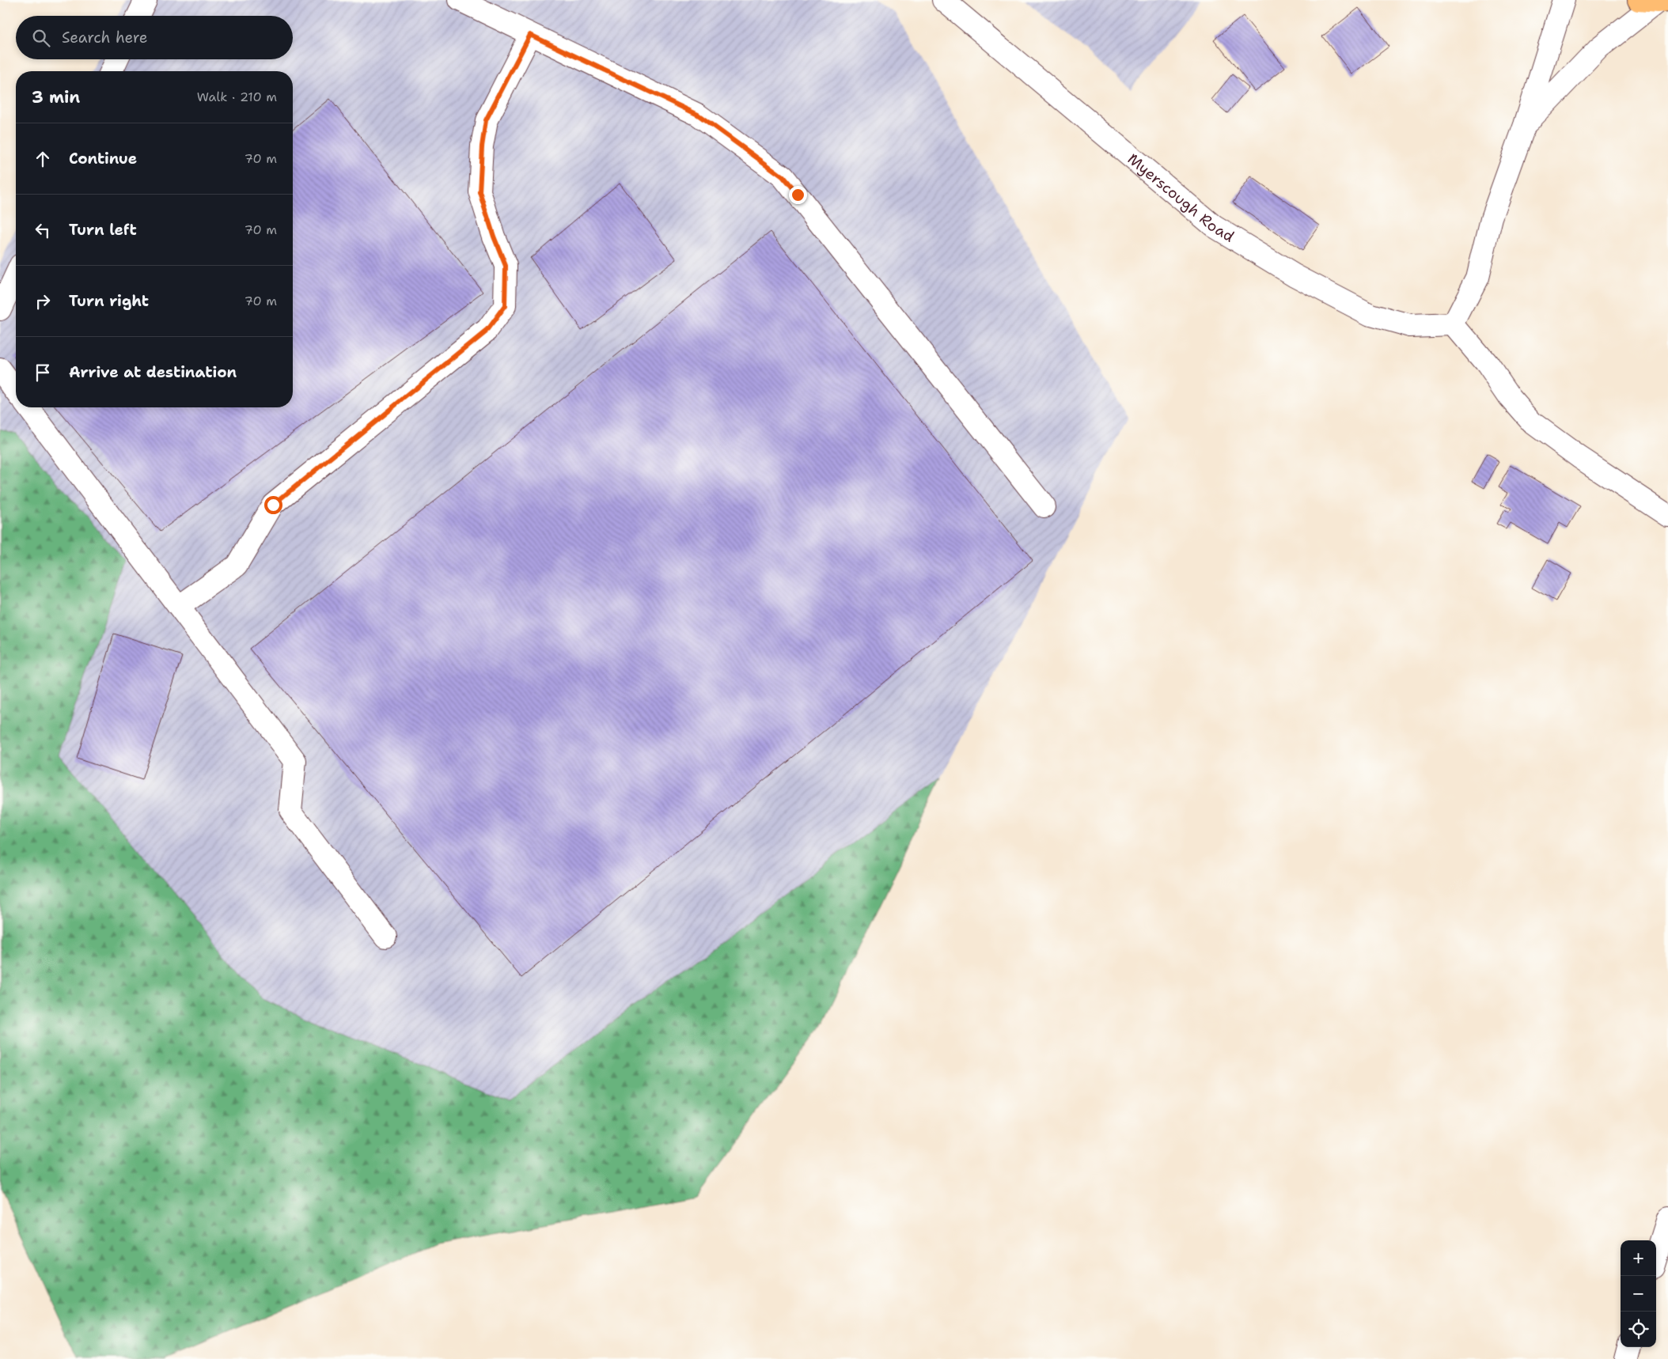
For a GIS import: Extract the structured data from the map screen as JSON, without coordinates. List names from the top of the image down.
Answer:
{
  "streets": {
    "street": ["Myerscough Road"]
  },
  "page": {
    "search": "Search here",
    "heading": ["3 min", "Walk · 210 m"],
    "list": [
      ["Continue", "70 m"],
      ["Turn left", "70 m"],
      ["Turn right", "70 m"],
      "Arrive at destination"
    ],
    "map_buttons": ["+", "−"]
  }
}
